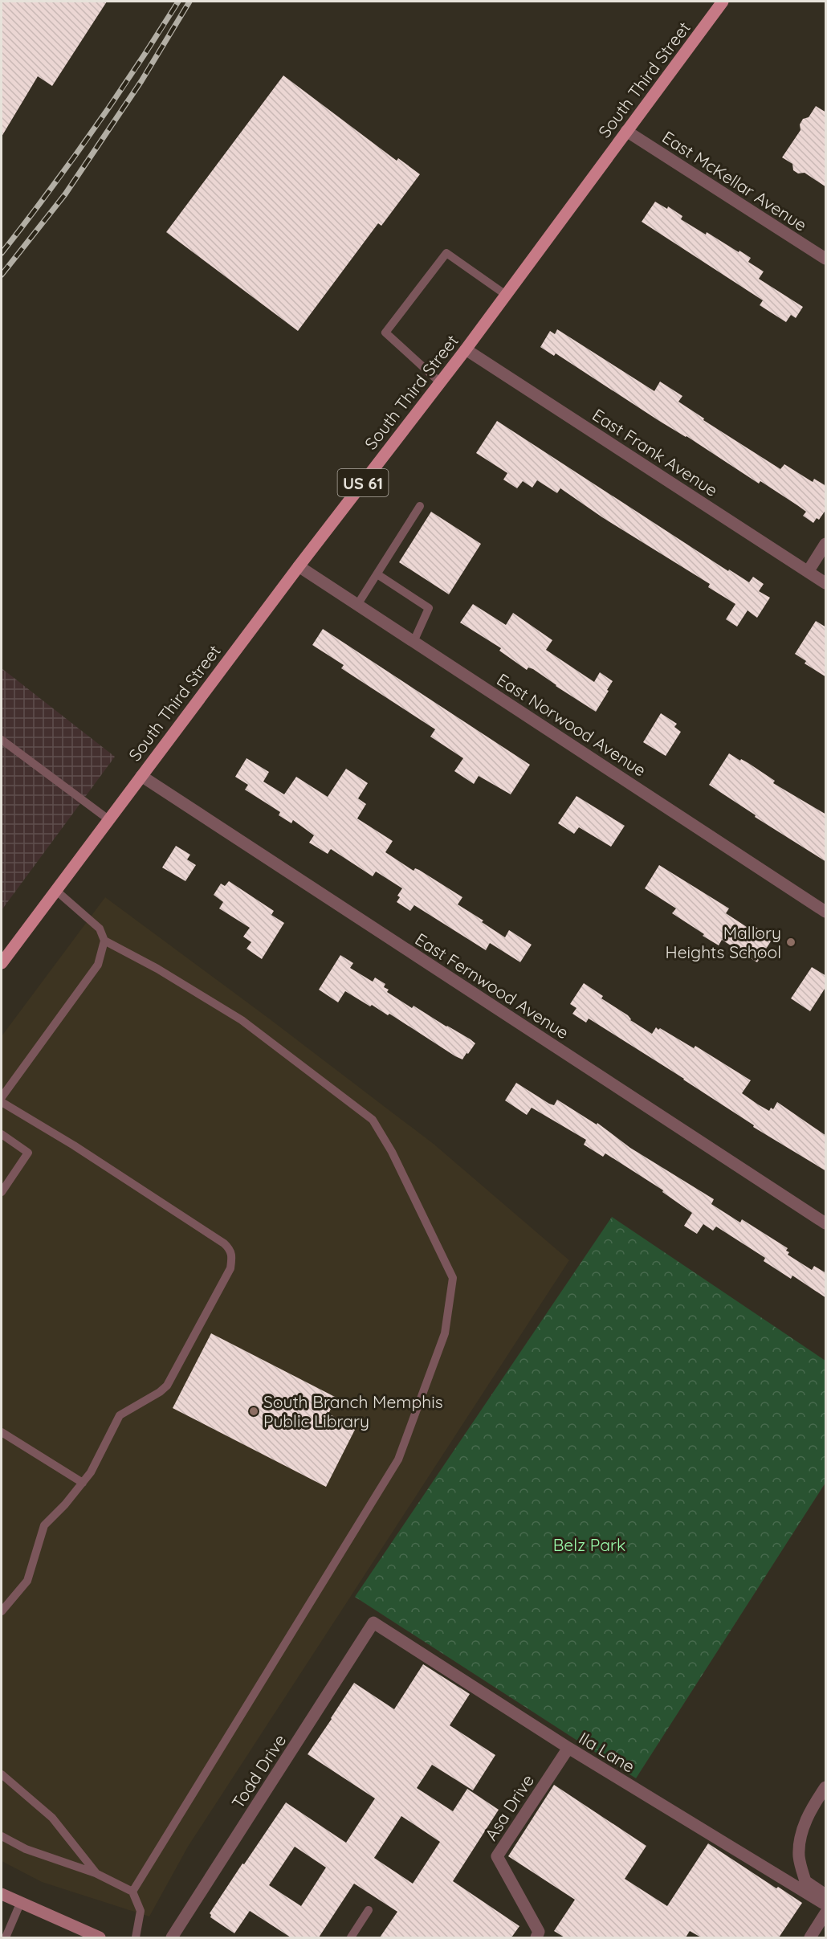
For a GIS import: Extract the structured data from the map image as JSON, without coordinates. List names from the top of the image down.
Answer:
{
  "streets": {
    "main road": ["South Third Street", "US 61"],
    "street": [
      "East McKellar Avenue",
      "East Frank Avenue",
      "East Norwood Avenue",
      "East Fernwood Avenue",
      "Ila Lane",
      "Todd Drive",
      "Asa Drive"
    ]
  },
  "crossings": [
    ["South Third Street", "East McKellar Avenue"],
    ["South Third Street", "East Frank Avenue"],
    ["South Third Street", "East Norwood Avenue"],
    ["South Third Street", "East Fernwood Avenue"],
    ["Ila Lane", "Todd Drive"],
    ["Ila Lane", "Asa Drive"]
  ],
  "parks": ["Belz Park"],
  "places": ["Mallory Heights School", "South Branch Memphis Public Library"]
}
